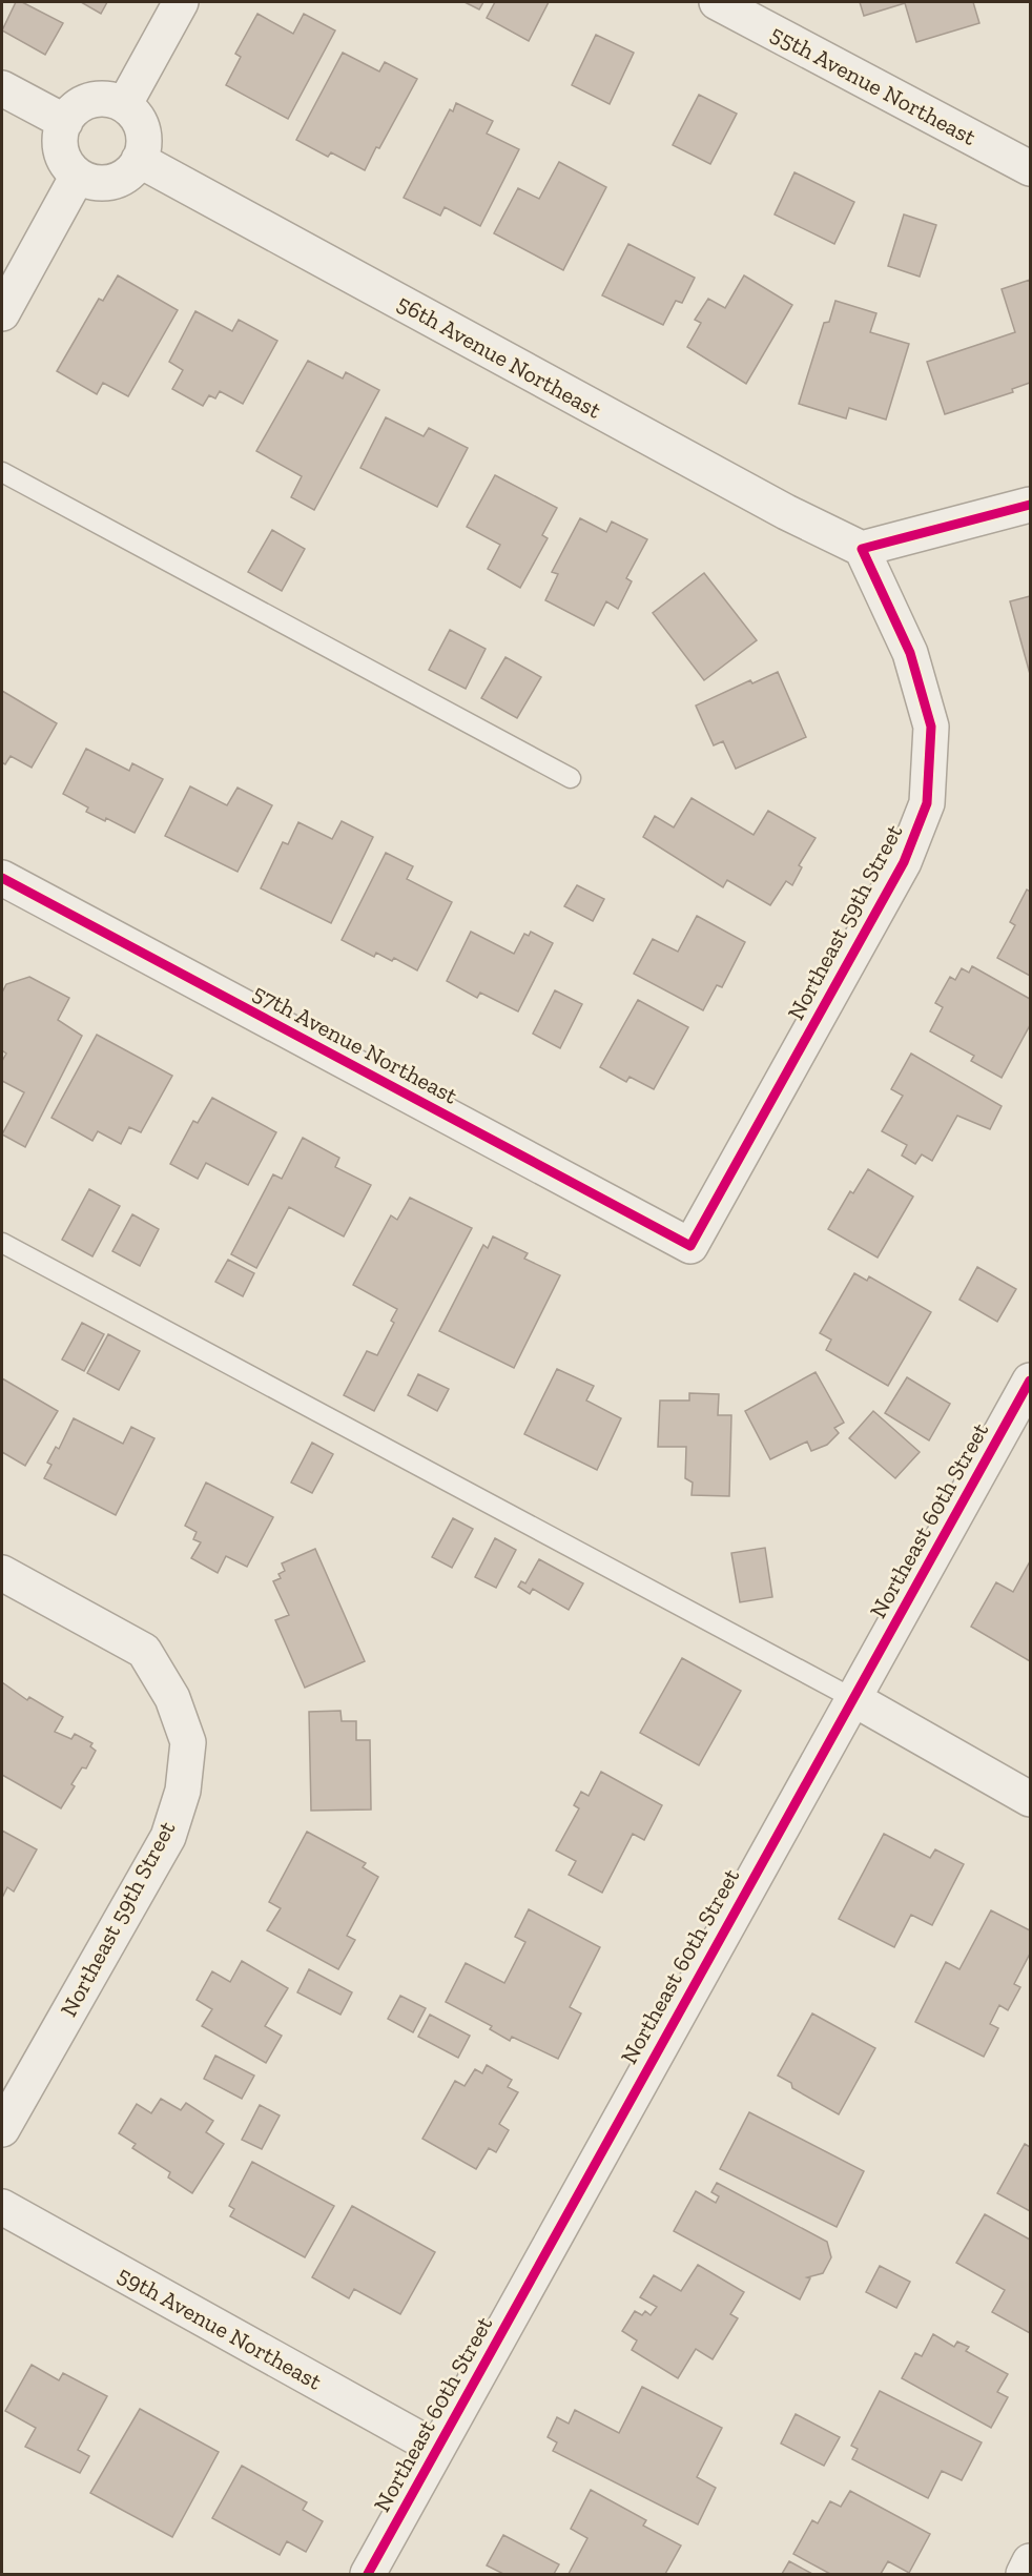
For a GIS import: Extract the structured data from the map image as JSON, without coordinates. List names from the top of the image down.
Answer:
{
  "streets": {
    "street": [
      "55th Avenue Northeast",
      "56th Avenue Northeast",
      "Northeast 59th Street",
      "57th Avenue Northeast",
      "Northeast 60th Street",
      "59th Avenue Northeast"
    ]
  },
  "crossings": [
    ["56th Avenue Northeast", "Northeast 59th Street"],
    ["Northeast 59th Street", "57th Avenue Northeast"],
    ["Northeast 60th Street", "59th Avenue Northeast"]
  ]
}
